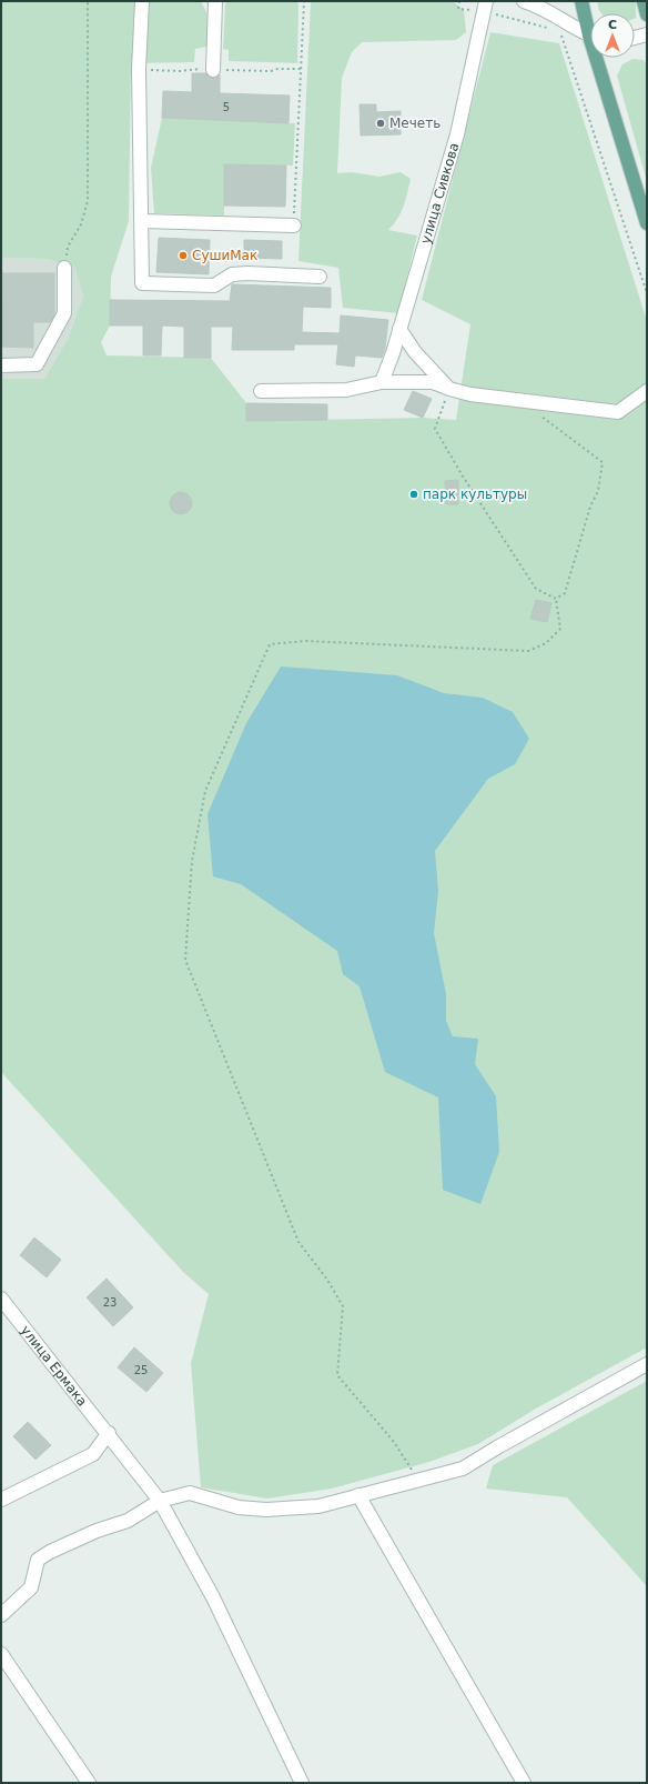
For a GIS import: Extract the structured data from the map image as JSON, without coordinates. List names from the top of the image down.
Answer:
{
  "streets": {
    "street": ["улица Сивкова", "улица Ермака"]
  },
  "places": ["Мечеть", "СушиМак", "парк культуры"],
  "house_numbers": ["5", "23", "25"],
  "north": "top"
}
